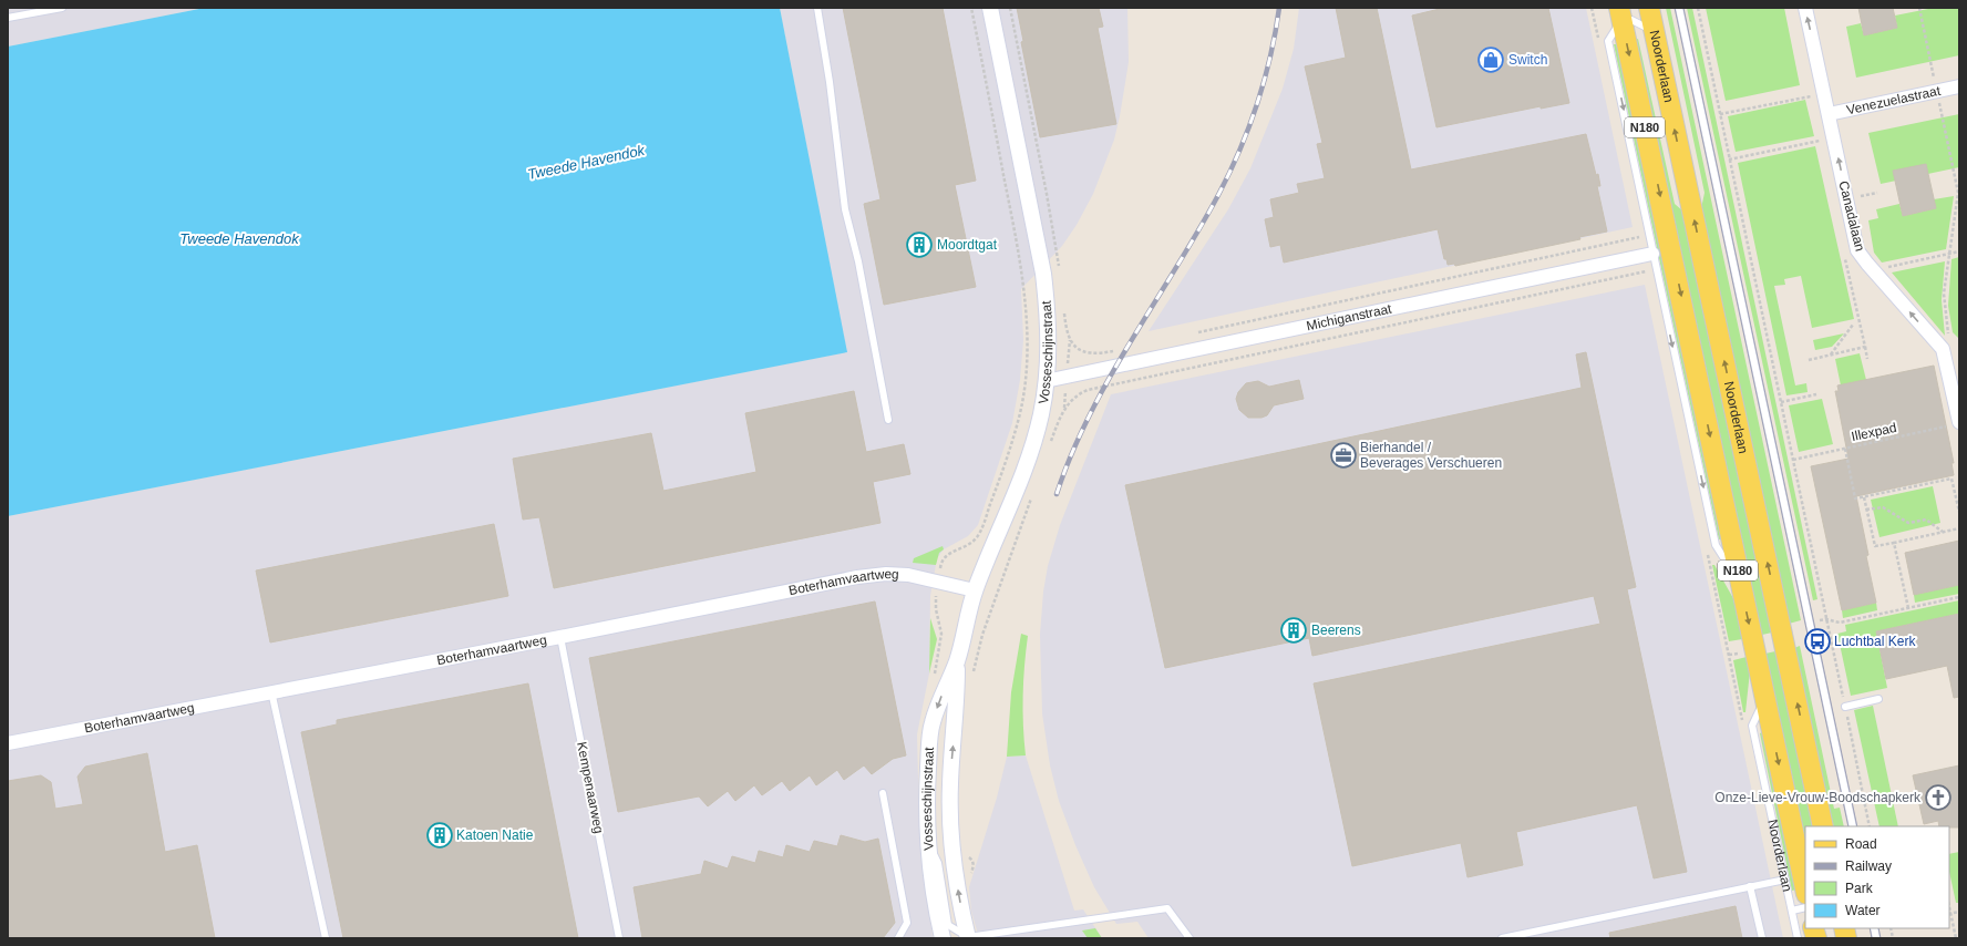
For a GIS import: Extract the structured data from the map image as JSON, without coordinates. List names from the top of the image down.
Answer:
{
  "streets": {
    "main road": ["Noorderlaan", "N180"],
    "street": [
      "Venezuelastraat",
      "Canadalaan",
      "Michiganstraat",
      "Vosseschijnstraat",
      "Boterhamvaartweg"
    ],
    "lane": ["Kempenaarweg"],
    "path": ["Illexpad"]
  },
  "crossings": [
    ["Noorderlaan", "Michiganstraat"],
    ["Venezuelastraat", "Canadalaan"],
    ["Canadalaan", "Illexpad"],
    ["Michiganstraat", "Vosseschijnstraat"],
    ["Vosseschijnstraat", "Boterhamvaartweg"],
    ["Boterhamvaartweg", "Kempenaarweg"]
  ],
  "one_way": ["Canadalaan"],
  "water": ["Tweede Havendok"],
  "places": {
    "shop": ["Switch"],
    "building": ["Moordtgat", "Beerens", "Katoen Natie"],
    "office": ["Bierhandel / Beverages Verschueren"],
    "bus stop": ["Luchtbal Kerk"],
    "church": ["Onze-Lieve-Vrouw-Boodschapkerk"]
  },
  "legend": [
    "Road",
    "Railway",
    "Park",
    "Water"
  ]
}
